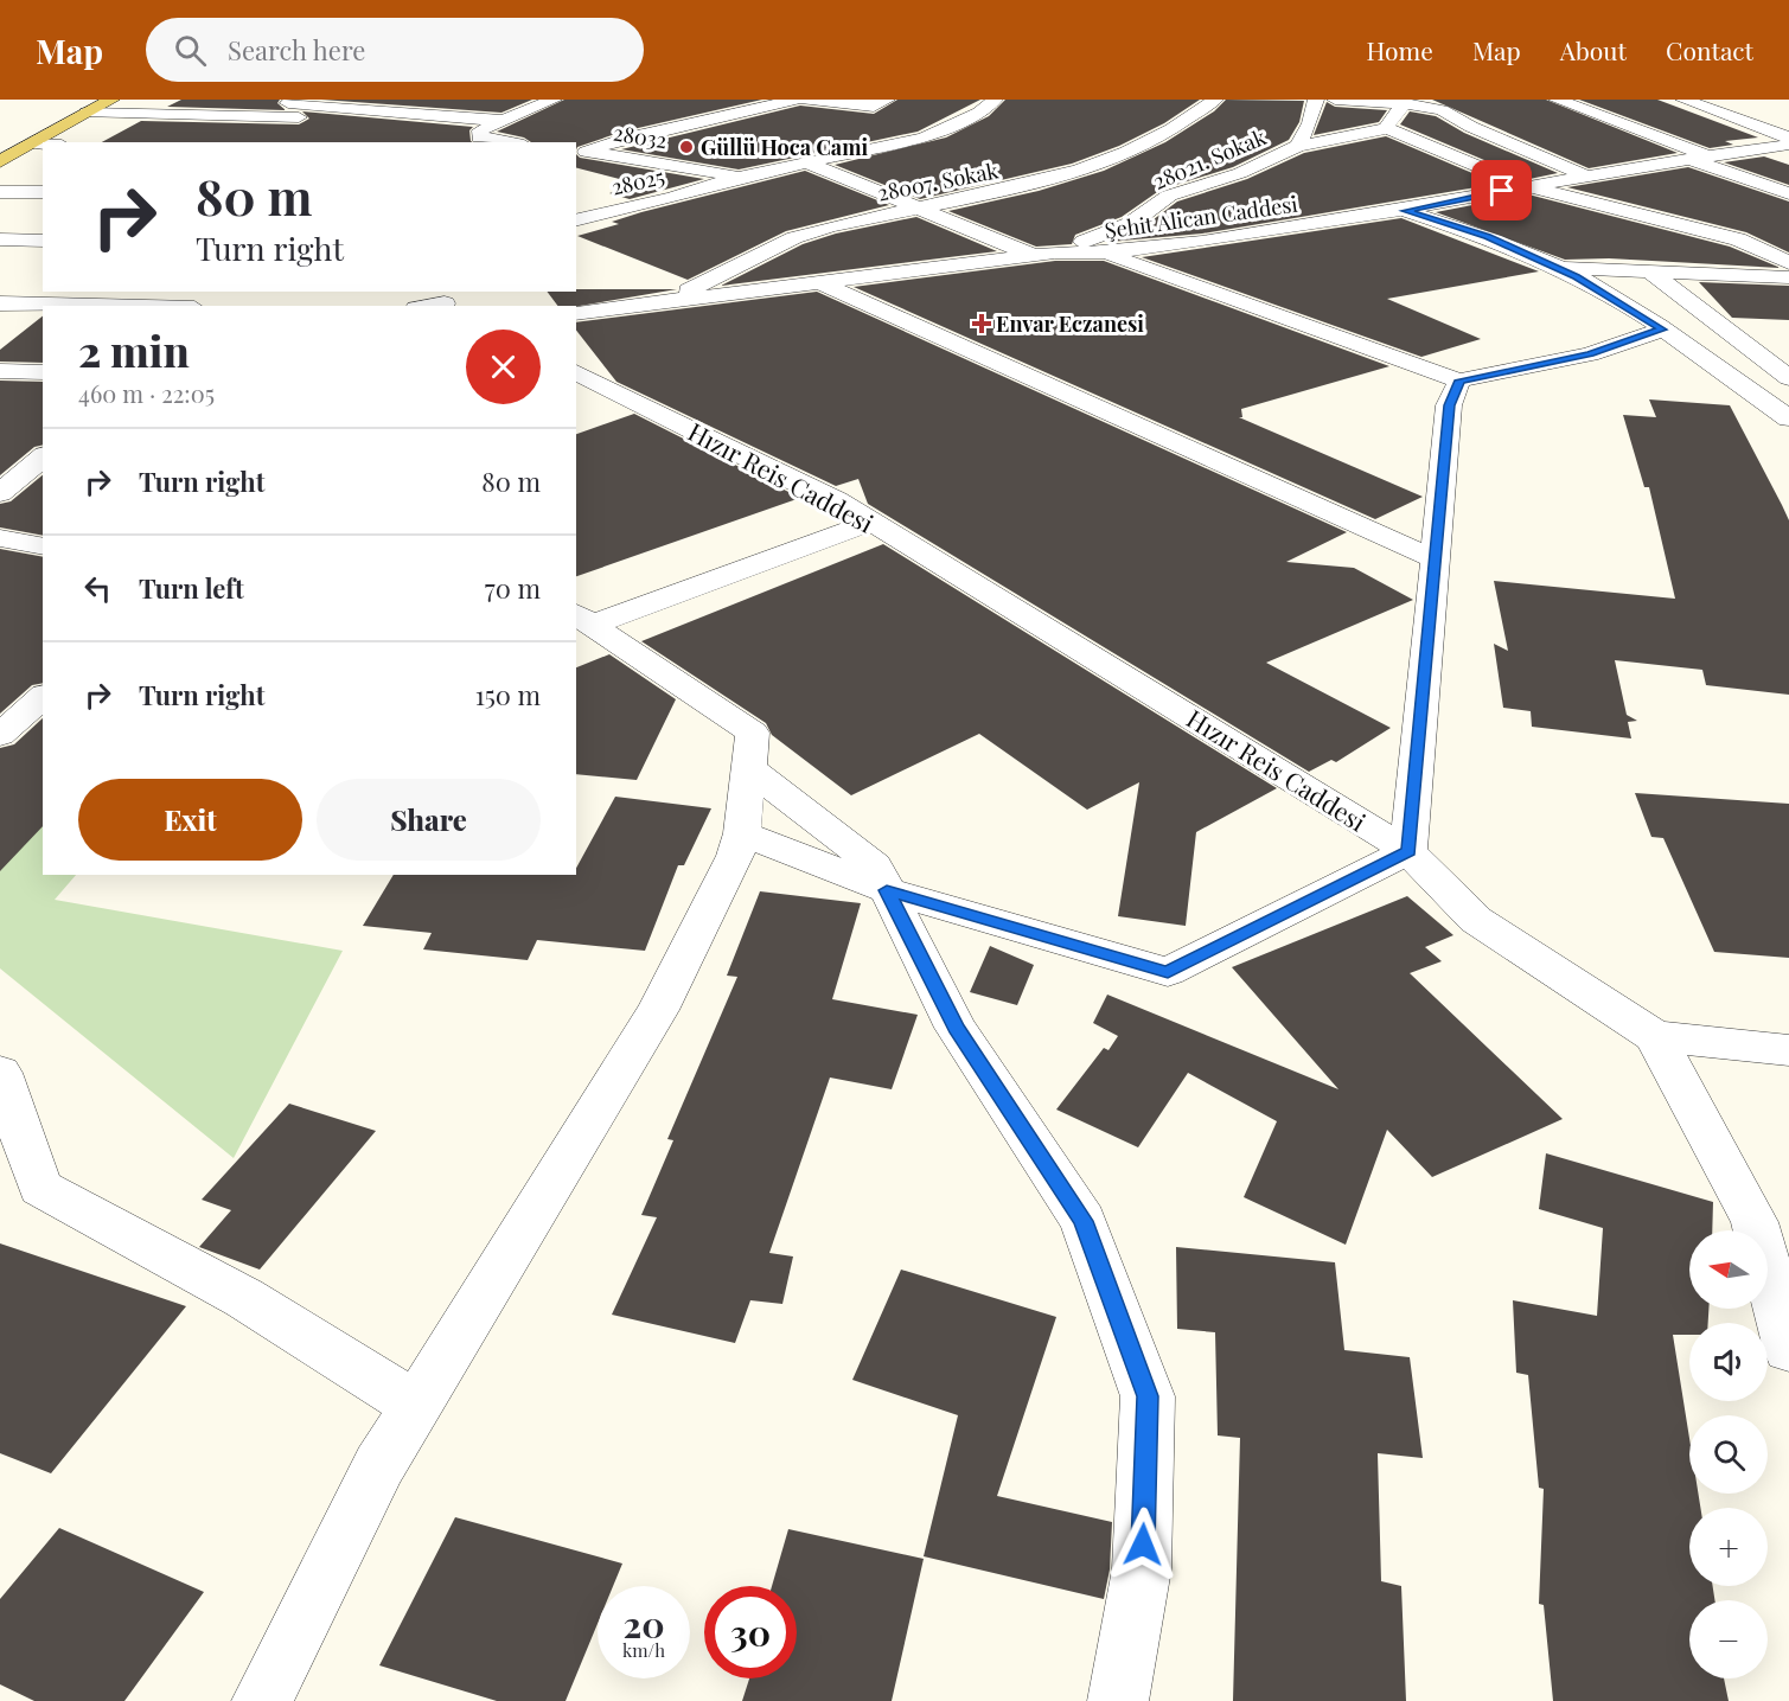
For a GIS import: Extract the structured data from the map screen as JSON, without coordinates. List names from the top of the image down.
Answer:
{
  "streets": {
    "street": [
      "28032",
      "28021. Sokak",
      "28025",
      "28007. Sokak",
      "Şehit Alican Caddesi",
      "Hızır Reis Caddesi"
    ]
  },
  "crossings": [
    ["28032", "28025"],
    ["28021. Sokak", "Şehit Alican Caddesi"],
    ["28007. Sokak", "Şehit Alican Caddesi"]
  ],
  "places": {
    "other": ["Güllü Hoca Cami"],
    "health": ["Envar Eczanesi"]
  },
  "north": "left",
  "page": {
    "header": "Map",
    "search": "Search here",
    "nav": [
      "Home",
      "Map",
      "About",
      "Contact"
    ],
    "turn": ["80 m", "Turn right"],
    "heading": ["2 min", "460 m · 22:05"],
    "list": [
      {
        "name": "Turn right",
        "value": "80 m"
      },
      {
        "name": "Turn left",
        "value": "70 m"
      },
      {
        "name": "Turn right",
        "value": "150 m"
      }
    ],
    "buttons": ["Exit", "Share"],
    "map_buttons": ["+", "−"],
    "speed": "20 km/h",
    "limit": "30"
  }
}
